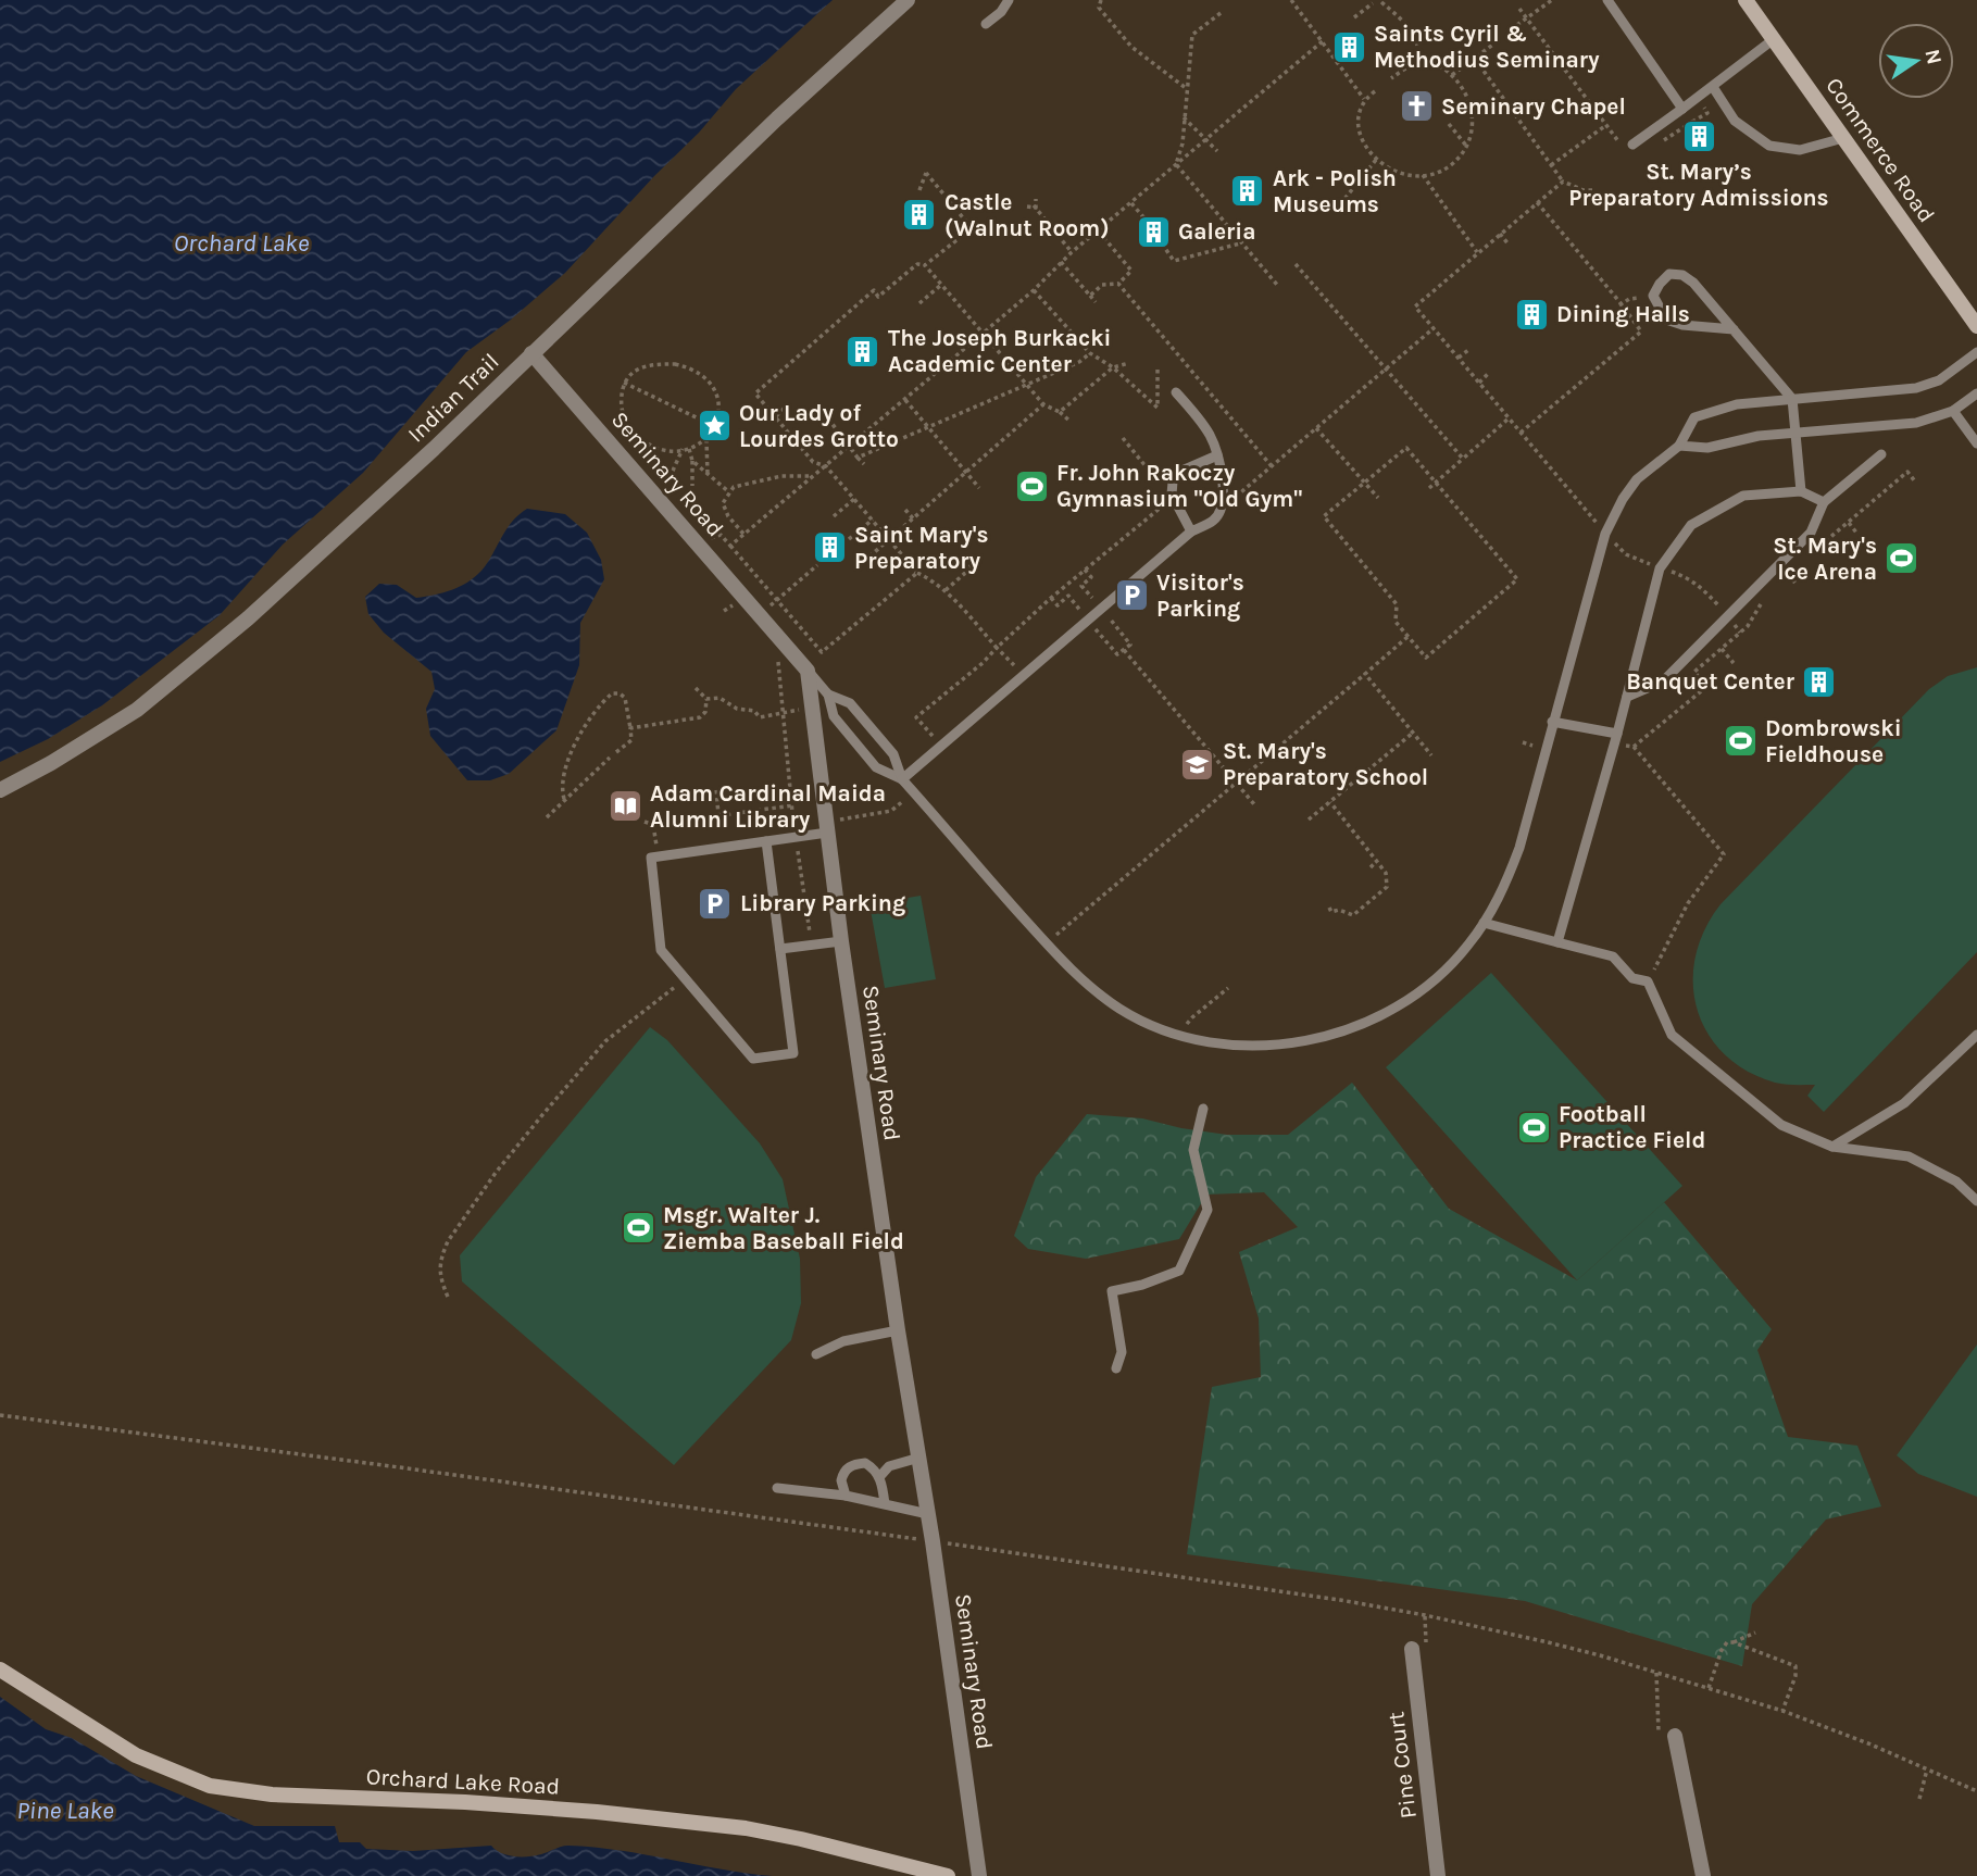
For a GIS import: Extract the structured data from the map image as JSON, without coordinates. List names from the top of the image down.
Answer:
{
  "streets": {
    "main road": ["Commerce Road", "Orchard Lake Road"],
    "street": ["Indian Trail", "Seminary Road", "Pine Court"]
  },
  "crossings": [
    ["Indian Trail", "Seminary Road"]
  ],
  "water": ["Orchard Lake", "Pine Lake"],
  "places": {
    "building": [
      "Saints Cyril & Methodius Seminary",
      "St. Mary’s Preparatory Admissions",
      "Ark - Polish Museums",
      "Castle (Walnut Room)",
      "Galeria",
      "Dining Halls",
      "The Joseph Burkacki Academic Center",
      "Saint Mary's Preparatory",
      "Banquet Center"
    ],
    "church": ["Seminary Chapel"],
    "place": ["Our Lady of Lourdes Grotto"],
    "sports": [
      "Fr. John Rakoczy Gymnasium \"Old Gym\"",
      "St. Mary's Ice Arena",
      "Dombrowski Fieldhouse",
      "Football Practice Field",
      "Msgr. Walter J. Ziemba Baseball Field"
    ],
    "parking": ["Visitor's Parking", "Library Parking"],
    "school or university": ["St. Mary's Preparatory School"],
    "library": ["Adam Cardinal Maida Alumni Library"]
  },
  "north": "right"
}
